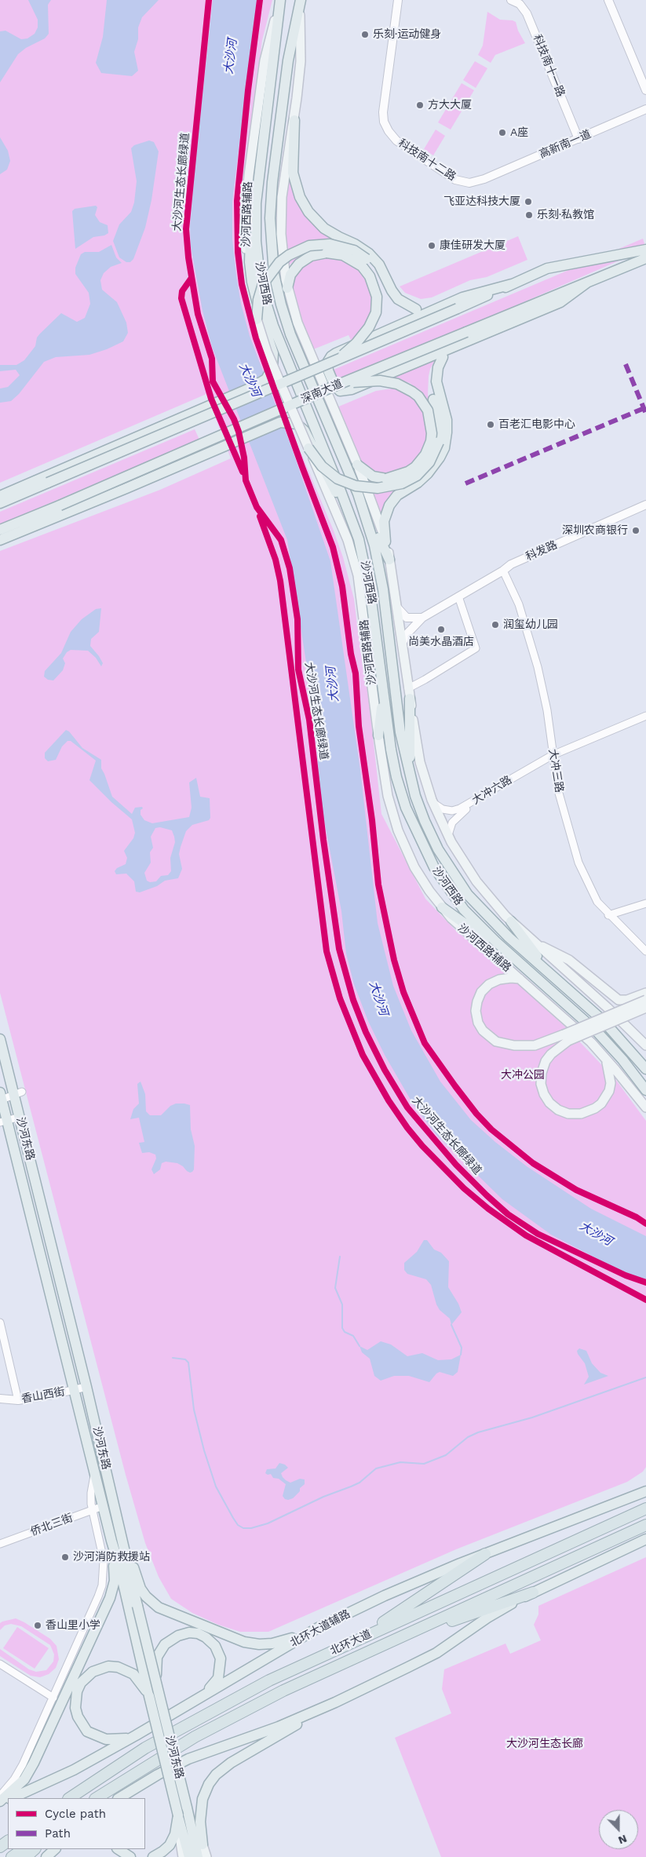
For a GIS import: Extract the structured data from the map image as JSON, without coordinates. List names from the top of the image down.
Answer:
{
  "streets": {
    "highway": ["北环大道"],
    "main road": [
      "沙河西路辅路",
      "沙河西路",
      "深南大道",
      "沙河东路",
      "北环大道辅路"
    ],
    "street": [
      "科技南十一路",
      "高新南一道",
      "科技南十二路",
      "科发路",
      "大冲三路",
      "大冲六路",
      "香山西街",
      "侨北三街"
    ],
    "cycle path": ["大沙河生态长廊绿道"]
  },
  "crossings": [
    ["科技南十一路", "高新南一道"],
    ["高新南一道", "科技南十二路"],
    ["沙河西路辅路", "沙河西路"],
    ["科发路", "大冲三路"],
    ["大冲三路", "大冲六路"],
    ["沙河东路", "香山西街"],
    ["沙河东路", "侨北三街"]
  ],
  "water": ["大沙河"],
  "parks": ["大冲公园", "大沙河生态长廊"],
  "places": [
    "乐刻·运动健身",
    "方大大厦",
    "A座",
    "飞亚达科技大厦",
    "乐刻·私教馆",
    "康佳研发大厦",
    "百老汇电影中心",
    "深圳农商银行",
    "润玺幼儿园",
    "尚美水晶酒店",
    "沙河消防救援站",
    "香山里小学"
  ],
  "legend": ["Cycle path", "Path"],
  "north": "bottom"
}
